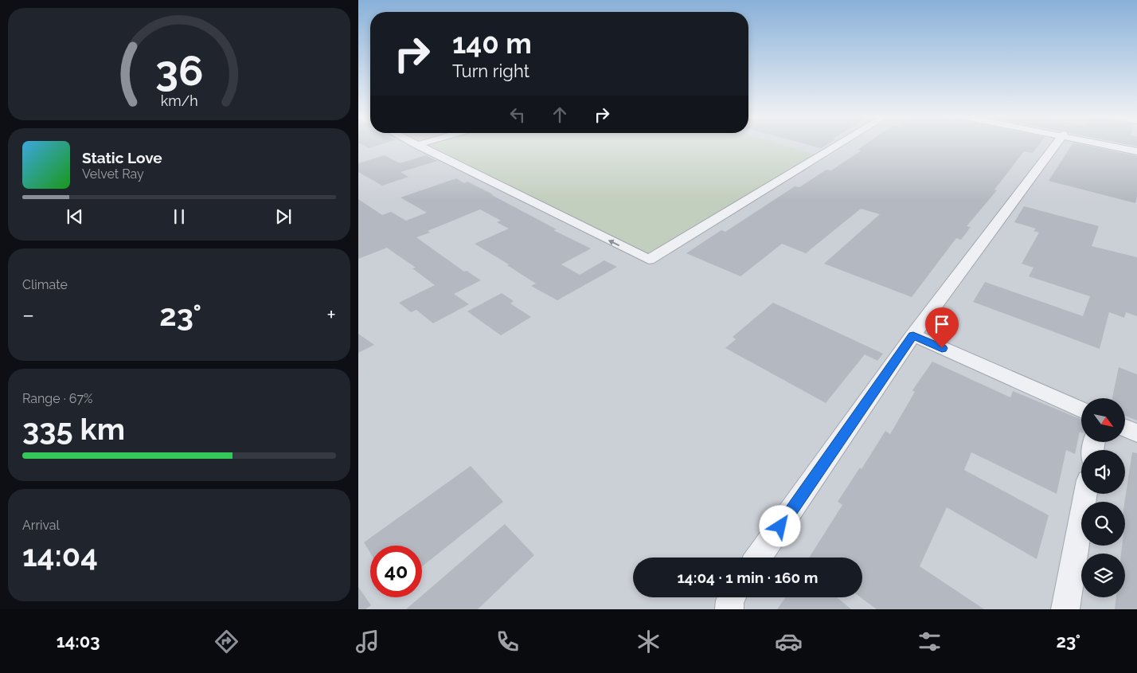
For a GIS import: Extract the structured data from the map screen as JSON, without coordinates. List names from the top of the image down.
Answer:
{
  "north": "bottom right",
  "page": {
    "turn": ["140 m", "Turn right"],
    "song": ["Static Love", "Velvet Ray"],
    "tile": [
      "Climate",
      ["Range · 67%", "335 km"],
      ["Arrival", "14:04"]
    ],
    "heat": ["−", "23°", "+"],
    "limit": "40",
    "trip": "14:04 · 1 min · 160 m",
    "tabs": ["14:03", "23°"],
    "gauge": ["36", "km/h"]
  }
}
